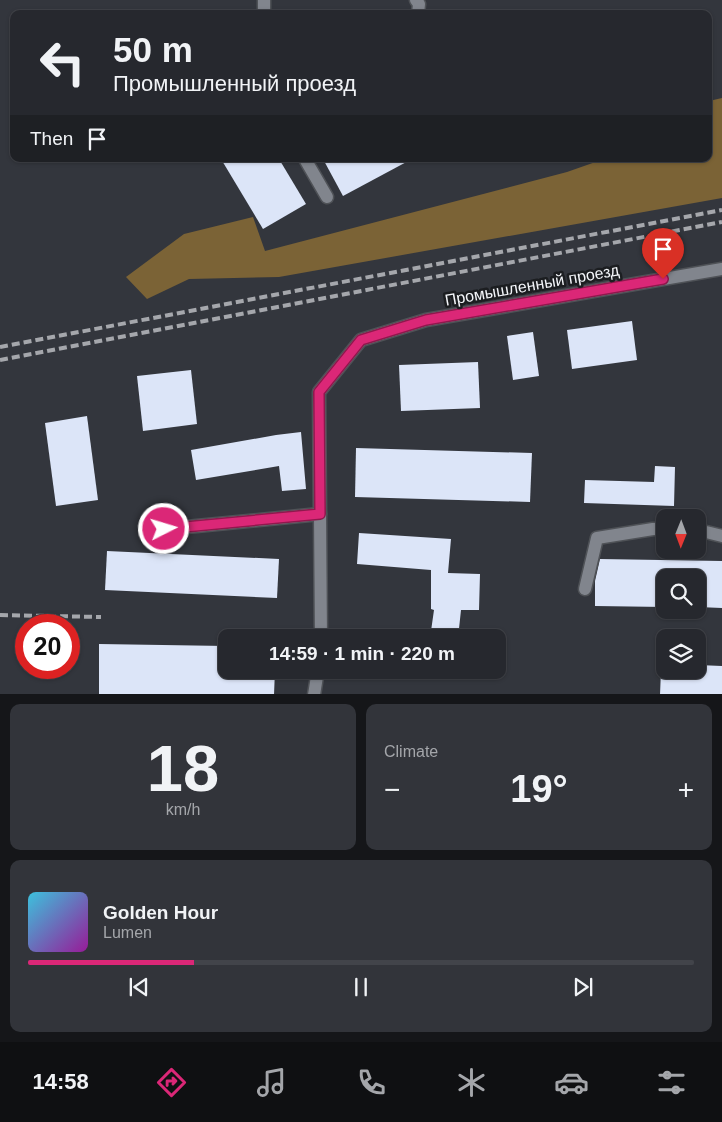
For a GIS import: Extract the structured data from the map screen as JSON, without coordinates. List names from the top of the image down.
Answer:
{
  "streets": {
    "street": ["Промышленный проезд"]
  },
  "north": "bottom",
  "page": {
    "turn": ["50 m", "Промышленный проезд"],
    "then": "Then",
    "limit": "20",
    "trip": "14:59 · 1 min · 220 m",
    "tile": [
      ["18", "km/h"],
      "Climate"
    ],
    "heat": ["−", "19°", "+"],
    "song": ["Golden Hour", "Lumen"],
    "tabs": "14:58"
  }
}
